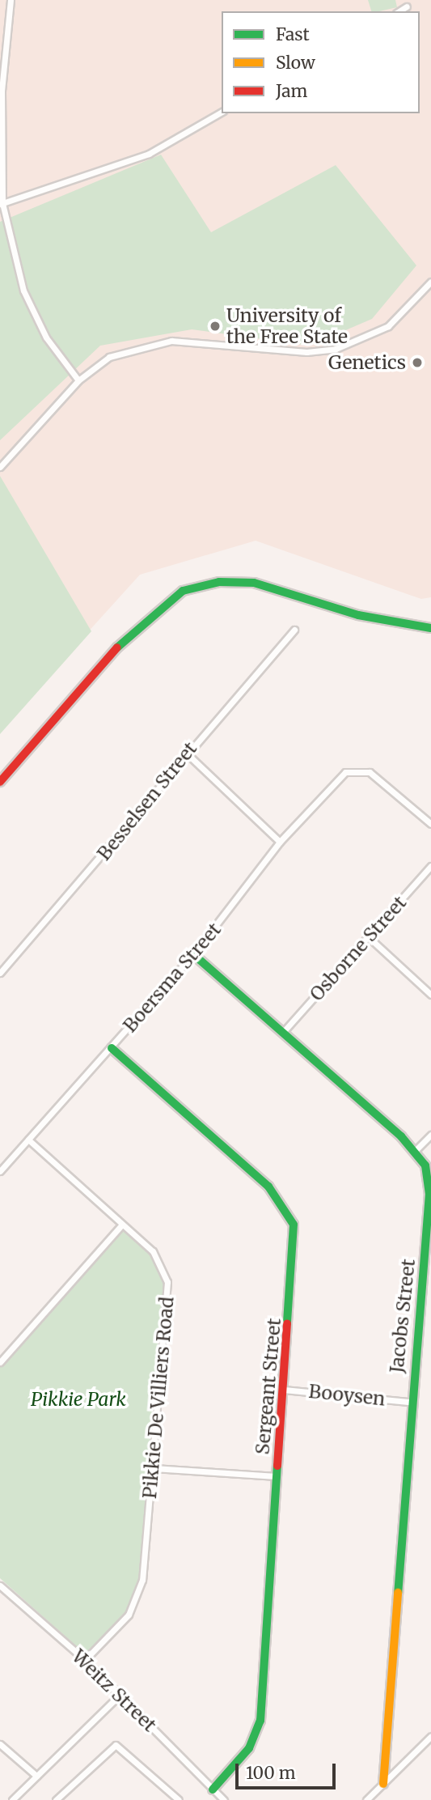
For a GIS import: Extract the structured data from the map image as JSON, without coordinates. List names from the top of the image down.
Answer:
{
  "streets": {
    "street": [
      "Besselsen Street",
      "Osborne Street",
      "Boersma Street",
      "Jacobs Street",
      "Sergeant Street",
      "Booysen",
      "Pikkie De Villiers Road",
      "Weitz Street"
    ]
  },
  "crossings": [
    ["Osborne Street", "Jacobs Street"],
    ["Boersma Street", "Jacobs Street"],
    ["Boersma Street", "Sergeant Street"],
    ["Boersma Street", "Pikkie De Villiers Road"],
    ["Jacobs Street", "Booysen"],
    ["Sergeant Street", "Booysen"],
    ["Sergeant Street", "Weitz Street"],
    ["Pikkie De Villiers Road", "Weitz Street"]
  ],
  "parks": ["Pikkie Park"],
  "places": ["University of the Free State", "Genetics"],
  "legend": ["Fast", "Slow", "Jam"],
  "scale_bar": "100 m"
}
